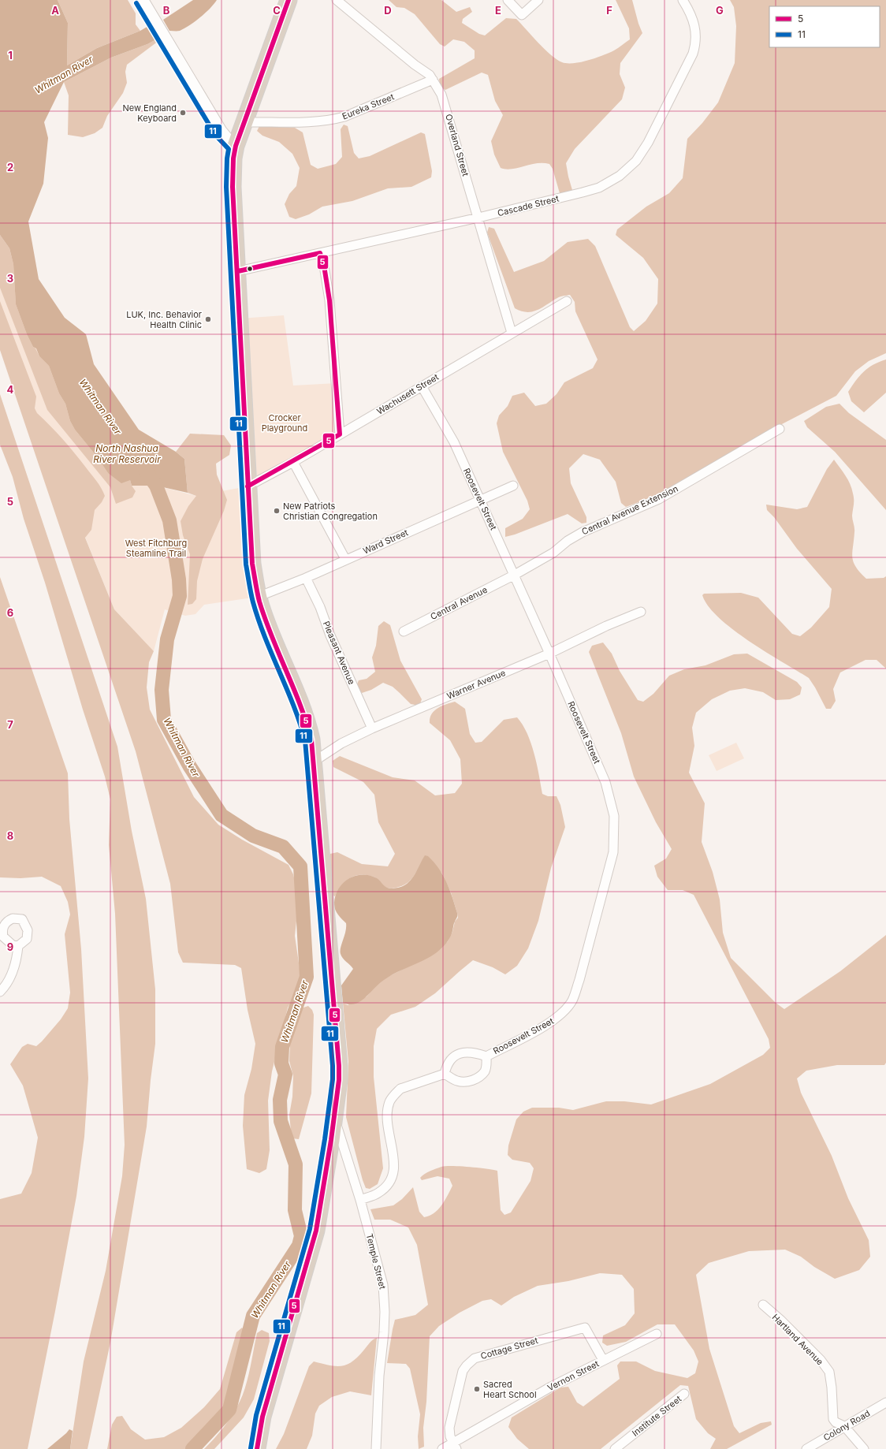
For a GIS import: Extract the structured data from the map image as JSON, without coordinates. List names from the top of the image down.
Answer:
{
  "streets": {
    "street": [
      "Eureka Street",
      "Overland Street",
      "Cascade Street",
      "Wachusett Street",
      "Roosevelt Street",
      "Central Avenue Extension",
      "Ward Street",
      "Central Avenue",
      "Pleasant Avenue",
      "Warner Avenue",
      "Temple Street",
      "Hartland Avenue",
      "Cottage Street",
      "Vernon Street",
      "Institute Street",
      "Colony Road"
    ]
  },
  "crossings": [
    ["Eureka Street", "Overland Street"],
    ["Overland Street", "Cascade Street"],
    ["Overland Street", "Wachusett Street"],
    ["Wachusett Street", "Roosevelt Street"],
    ["Roosevelt Street", "Central Avenue Extension"],
    ["Roosevelt Street", "Ward Street"],
    ["Roosevelt Street", "Central Avenue"],
    ["Roosevelt Street", "Warner Avenue"],
    ["Central Avenue Extension", "Central Avenue"],
    ["Ward Street", "Pleasant Avenue"],
    ["Pleasant Avenue", "Warner Avenue"],
    ["Hartland Avenue", "Colony Road"],
    ["Cottage Street", "Vernon Street"]
  ],
  "water": ["Whitman River", "North Nashua River Reservoir"],
  "parks": ["Crocker Playground", "West Fitchburg Steamline Trail"],
  "places": [
    "New England Keyboard",
    "LUK, Inc. Behavior Health Clinic",
    "New Patriots Christian Congregation",
    "Sacred Heart School"
  ],
  "lines": ["transit line 5", "transit line 11"],
  "legend": ["5", "11"],
  "grid": {
    "columns": [
      "A",
      "B",
      "C",
      "D",
      "E",
      "F",
      "G"
    ],
    "rows": [
      "1",
      "2",
      "3",
      "4",
      "5",
      "6",
      "7",
      "8",
      "9"
    ]
  }
}
